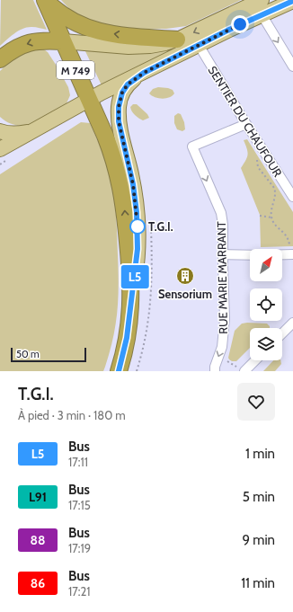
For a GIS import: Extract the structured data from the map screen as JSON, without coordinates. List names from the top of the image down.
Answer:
{
  "streets": {
    "highway": ["M 749"],
    "street": ["SENTIER DU CHAUFOUR", "RUE MARIE MARRANT"]
  },
  "crossings": [
    ["SENTIER DU CHAUFOUR", "RUE MARIE MARRANT"]
  ],
  "one_way": ["RUE MARIE MARRANT"],
  "places": {
    "other": ["T.G.I."],
    "building": ["Sensorium"]
  },
  "lines": ["bus line L5"],
  "scale_bar": "50 m",
  "north": "top right",
  "page": {
    "on_map": "L5",
    "scale": "50 m",
    "heading": ["T.G.I.", "À pied · 3 min · 180 m"],
    "list": [
      {
        "mark": "L5",
        "name": "Bus",
        "note": "17:11",
        "value": "1 min"
      },
      {
        "mark": "L91",
        "name": "Bus",
        "note": "17:15",
        "value": "5 min"
      },
      {
        "mark": "88",
        "name": "Bus",
        "note": "17:19",
        "value": "9 min"
      },
      {
        "mark": "86",
        "name": "Bus",
        "note": "17:21",
        "value": "11 min"
      }
    ]
  }
}
